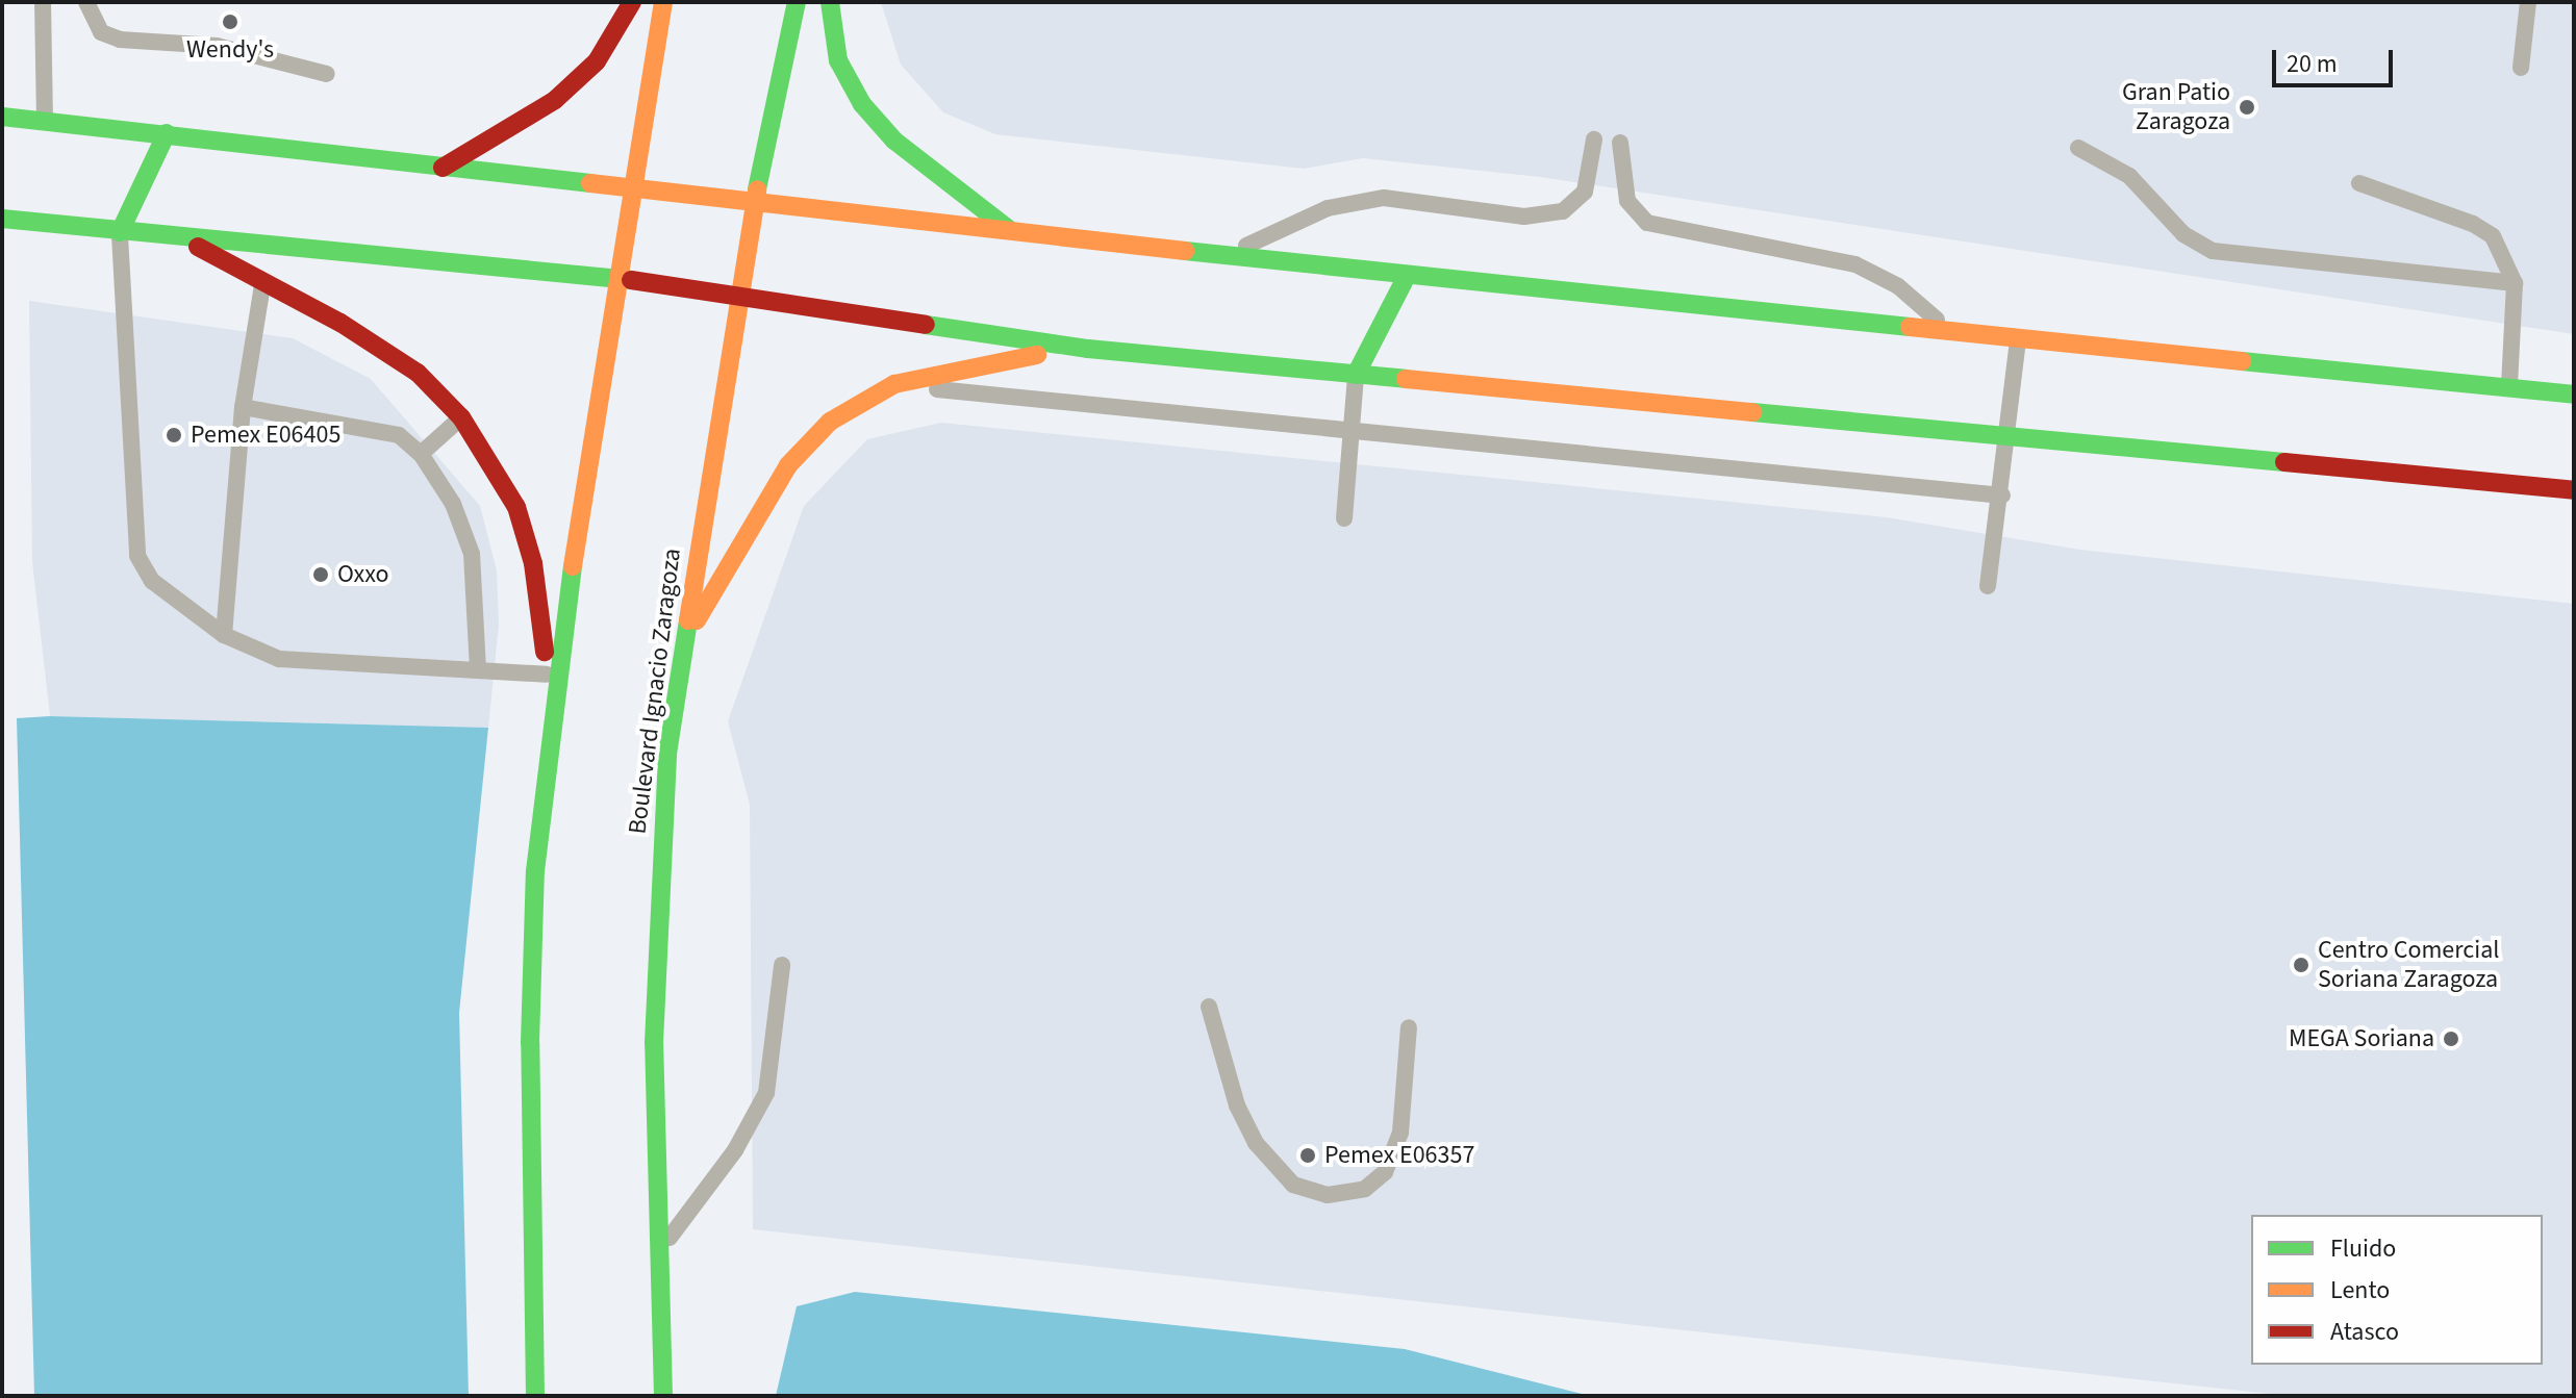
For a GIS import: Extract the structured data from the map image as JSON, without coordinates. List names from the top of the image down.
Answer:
{
  "streets": {
    "main road": ["Boulevard Ignacio Zaragoza"]
  },
  "places": [
    "Wendy's",
    "Gran Patio Zaragoza",
    "Pemex E06405",
    "Oxxo",
    "Centro Comercial Soriana Zaragoza",
    "MEGA Soriana",
    "Pemex E06357"
  ],
  "legend": ["Fluido", "Lento", "Atasco"],
  "scale_bar": "20 m"
}
